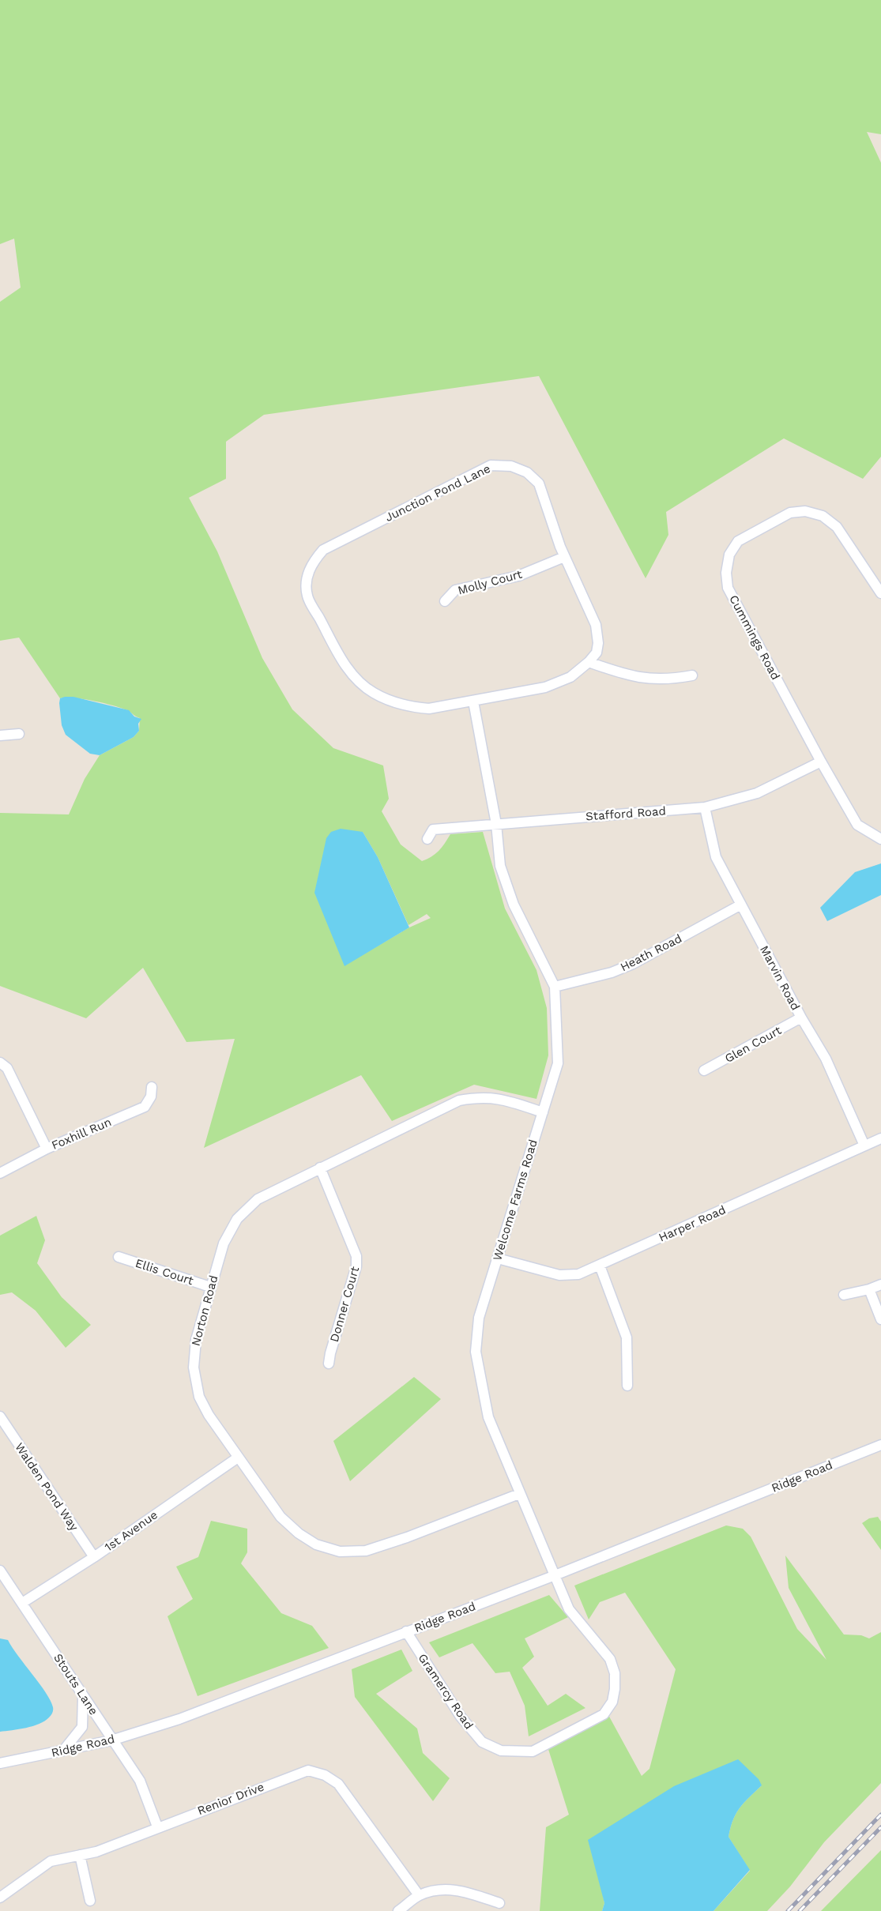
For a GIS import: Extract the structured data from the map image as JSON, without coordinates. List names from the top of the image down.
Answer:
{
  "streets": {
    "street": [
      "Junction Pond Lane",
      "Molly Court",
      "Cummings Road",
      "Stafford Road",
      "Heath Road",
      "Marvin Road",
      "Glen Court",
      "Foxhill Run",
      "Welcome Farms Road",
      "Harper Road",
      "Ellis Court",
      "Donner Court",
      "Norton Road",
      "Ridge Road",
      "Walden Pond Way",
      "1st Avenue",
      "Stouts Lane",
      "Gramercy Road",
      "Renior Drive"
    ]
  },
  "crossings": [
    ["Junction Pond Lane", "Molly Court"],
    ["Cummings Road", "Stafford Road"],
    ["Stafford Road", "Marvin Road"],
    ["Stafford Road", "Welcome Farms Road"],
    ["Heath Road", "Marvin Road"],
    ["Heath Road", "Welcome Farms Road"],
    ["Marvin Road", "Glen Court"],
    ["Marvin Road", "Harper Road"],
    ["Welcome Farms Road", "Harper Road"],
    ["Welcome Farms Road", "Norton Road"],
    ["Welcome Farms Road", "Ridge Road"],
    ["Welcome Farms Road", "Gramercy Road"],
    ["Ellis Court", "Norton Road"],
    ["Donner Court", "Norton Road"],
    ["Norton Road", "1st Avenue"],
    ["Ridge Road", "Stouts Lane"],
    ["Ridge Road", "Gramercy Road"],
    ["Walden Pond Way", "1st Avenue"],
    ["1st Avenue", "Stouts Lane"],
    ["Stouts Lane", "Renior Drive"]
  ]
}
